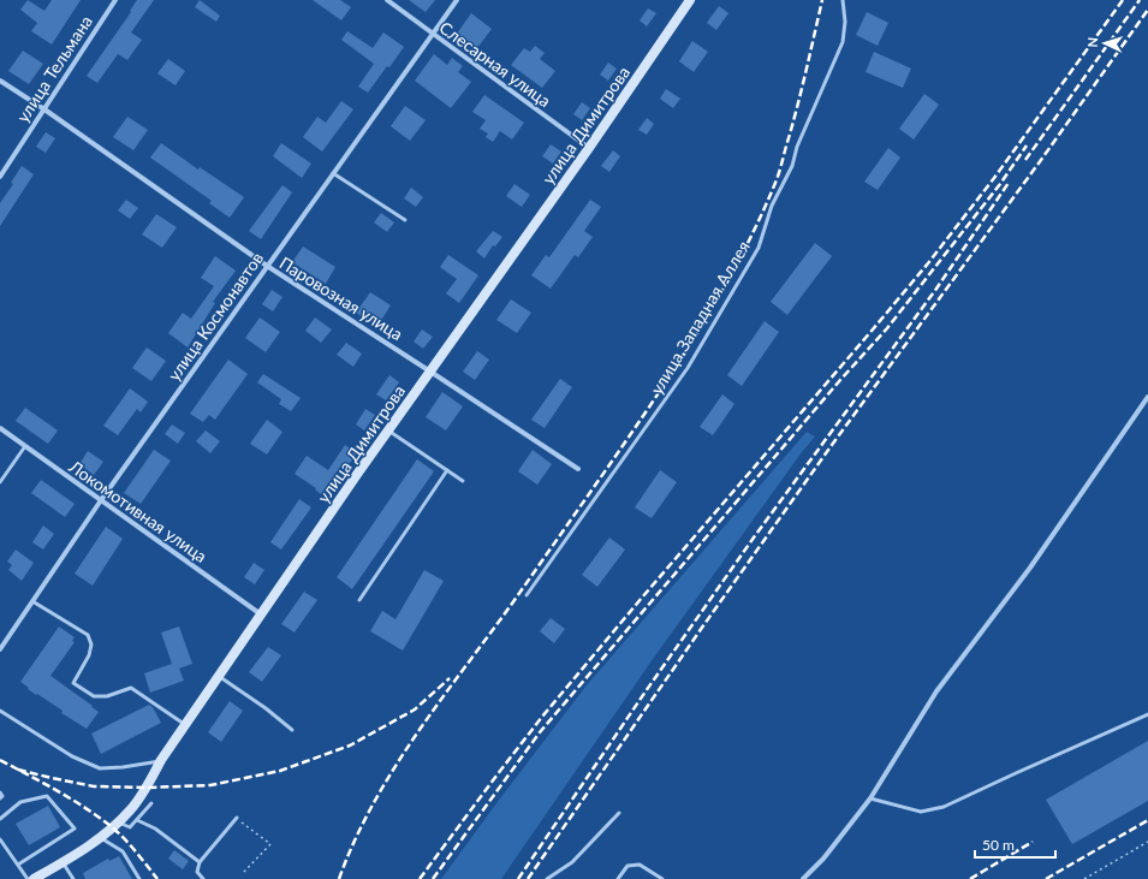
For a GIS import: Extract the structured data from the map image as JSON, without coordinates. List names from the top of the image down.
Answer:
{
  "streets": {
    "street": [
      "Слесарная улица",
      "улица Тельмана",
      "улица Димитрова",
      "Паровозная улица",
      "улица Космонавтов",
      "Локомотивная улица"
    ],
    "lane": ["улица Западная Аллея"]
  },
  "crossings": [
    ["Слесарная улица", "улица Димитрова"],
    ["Слесарная улица", "улица Космонавтов"],
    ["улица Тельмана", "Паровозная улица"],
    ["улица Димитрова", "Паровозная улица"],
    ["улица Димитрова", "Локомотивная улица"],
    ["Паровозная улица", "улица Космонавтов"],
    ["улица Космонавтов", "Локомотивная улица"]
  ],
  "scale_bar": "50 m",
  "north": "left"
}
